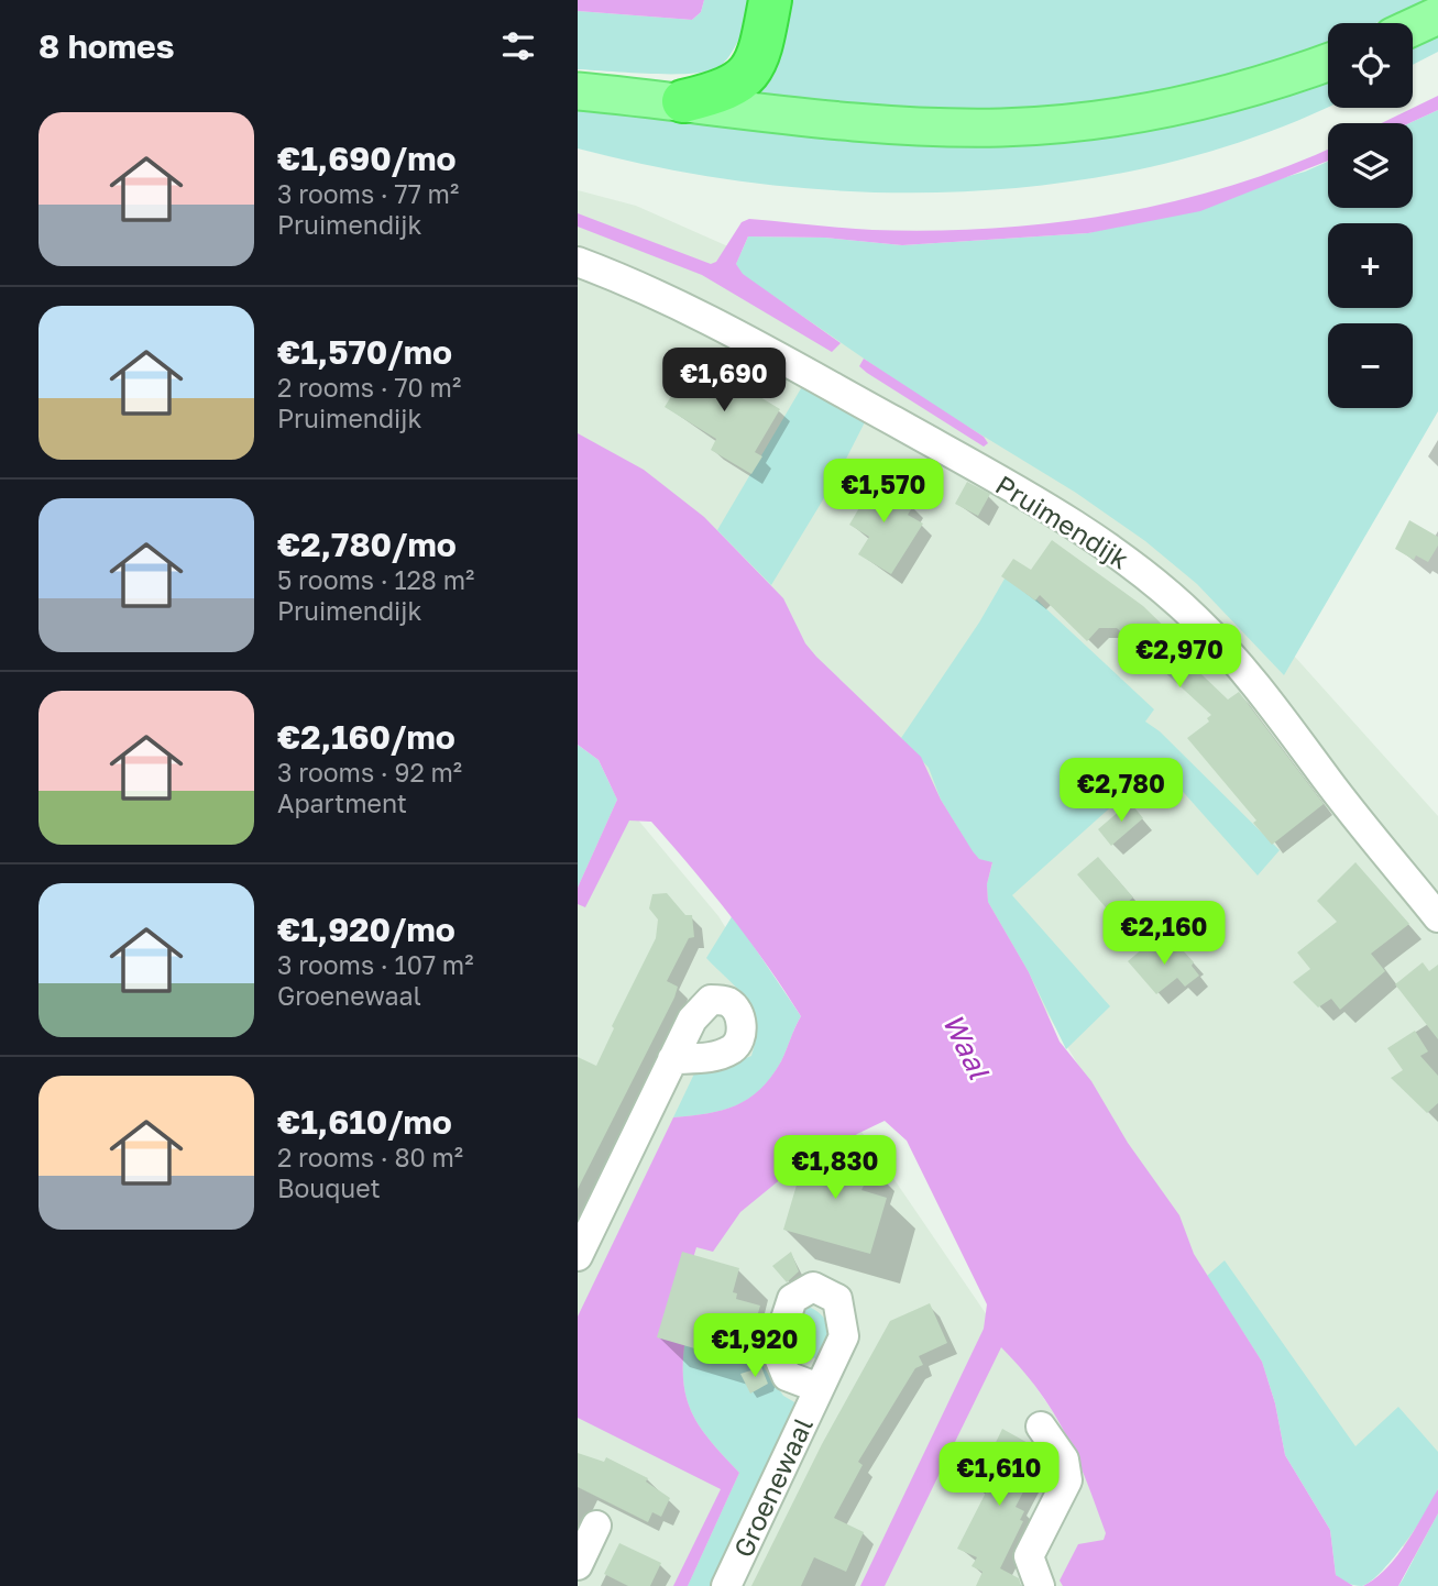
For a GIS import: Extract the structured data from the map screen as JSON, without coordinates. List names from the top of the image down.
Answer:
{
  "streets": {
    "street": ["Pruimendijk", "Groenewaal"]
  },
  "water": ["Waal"],
  "page": {
    "heading": "8 homes",
    "map_buttons": ["+", "−"],
    "list": [
      {
        "name": "€1,690/mo",
        "note": "3 rooms · 77 m² · Pruimendijk"
      },
      {
        "name": "€1,570/mo",
        "note": "2 rooms · 70 m² · Pruimendijk"
      },
      {
        "name": "€2,780/mo",
        "note": "5 rooms · 128 m² · Pruimendijk"
      },
      {
        "name": "€2,160/mo",
        "note": "3 rooms · 92 m² · Apartment"
      },
      {
        "name": "€1,920/mo",
        "note": "3 rooms · 107 m² · Groenewaal"
      },
      {
        "name": "€1,610/mo",
        "note": "2 rooms · 80 m² · Bouquet"
      }
    ],
    "price": [
      "€1,690",
      "€1,570",
      "€2,970",
      "€2,780",
      "€2,160",
      "€1,830",
      "€1,920",
      "€1,610"
    ]
  }
}
